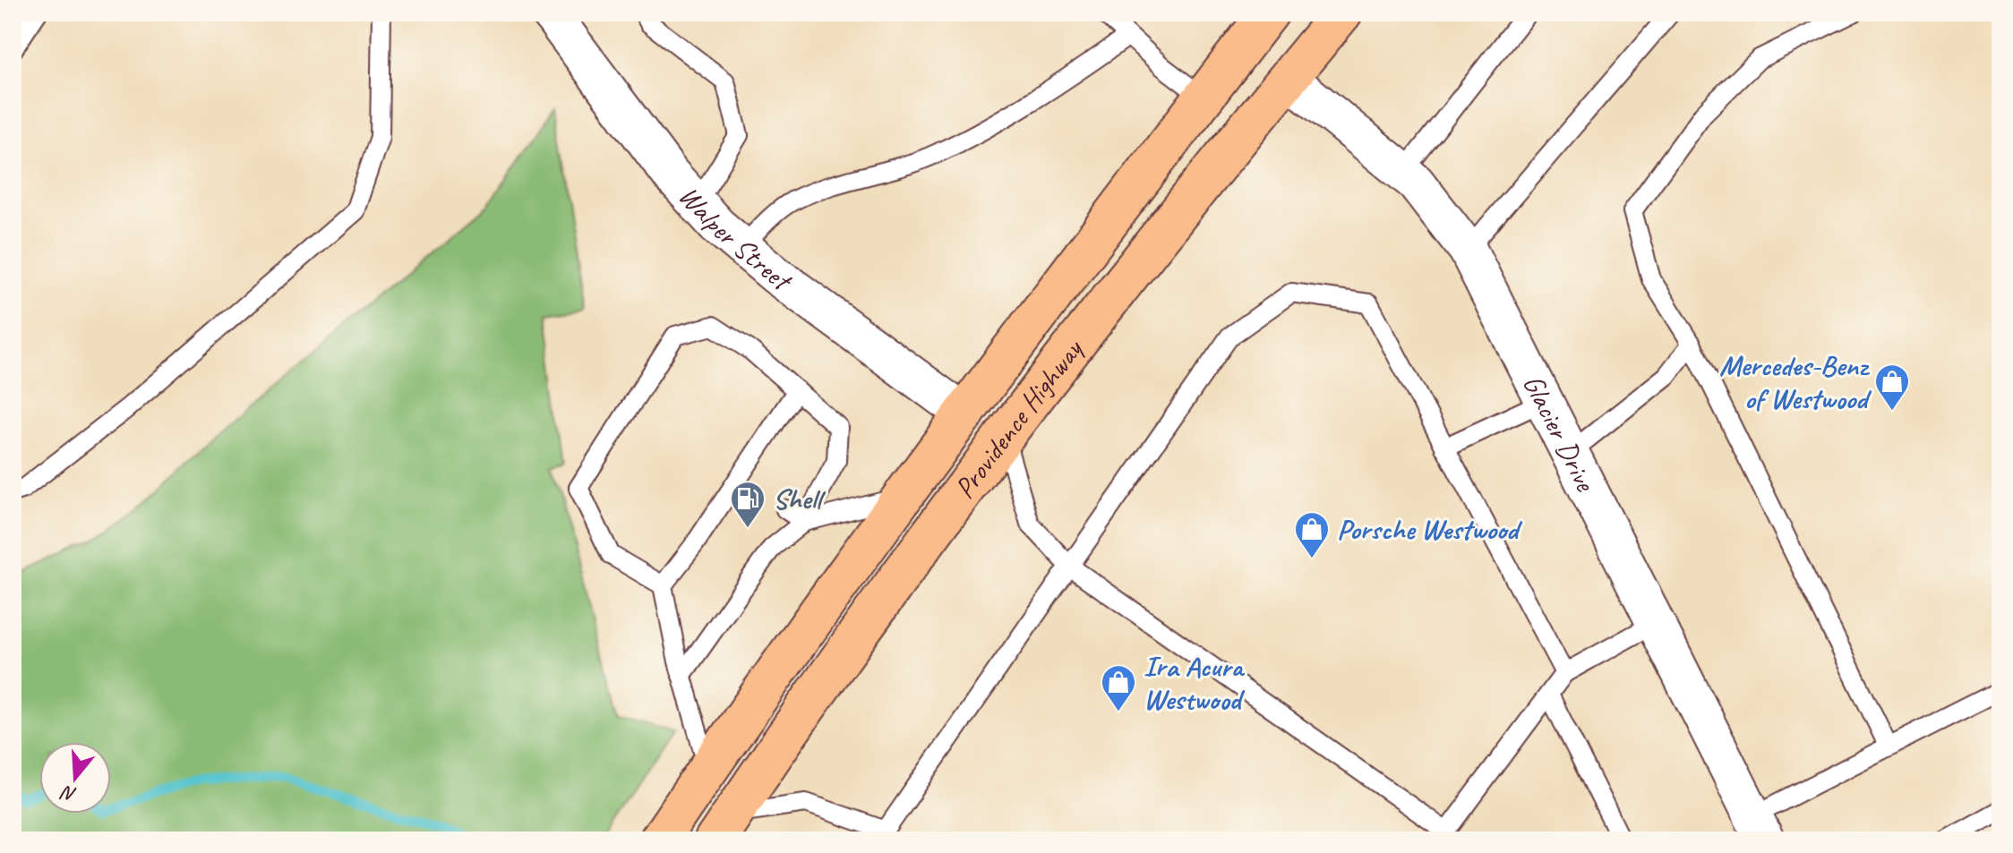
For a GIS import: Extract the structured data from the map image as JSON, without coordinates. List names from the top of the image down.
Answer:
{
  "streets": {
    "main road": ["Providence Highway"],
    "street": ["Walper Street", "Glacier Drive"]
  },
  "crossings": [
    ["Walper Street", "Providence Highway"],
    ["Providence Highway", "Glacier Drive"]
  ],
  "places": {
    "shop": ["Mercedes-Benz of Westwood", "Porsche Westwood", "Ira Acura Westwood"],
    "fuel station": ["Shell"]
  },
  "north": "bottom"
}
